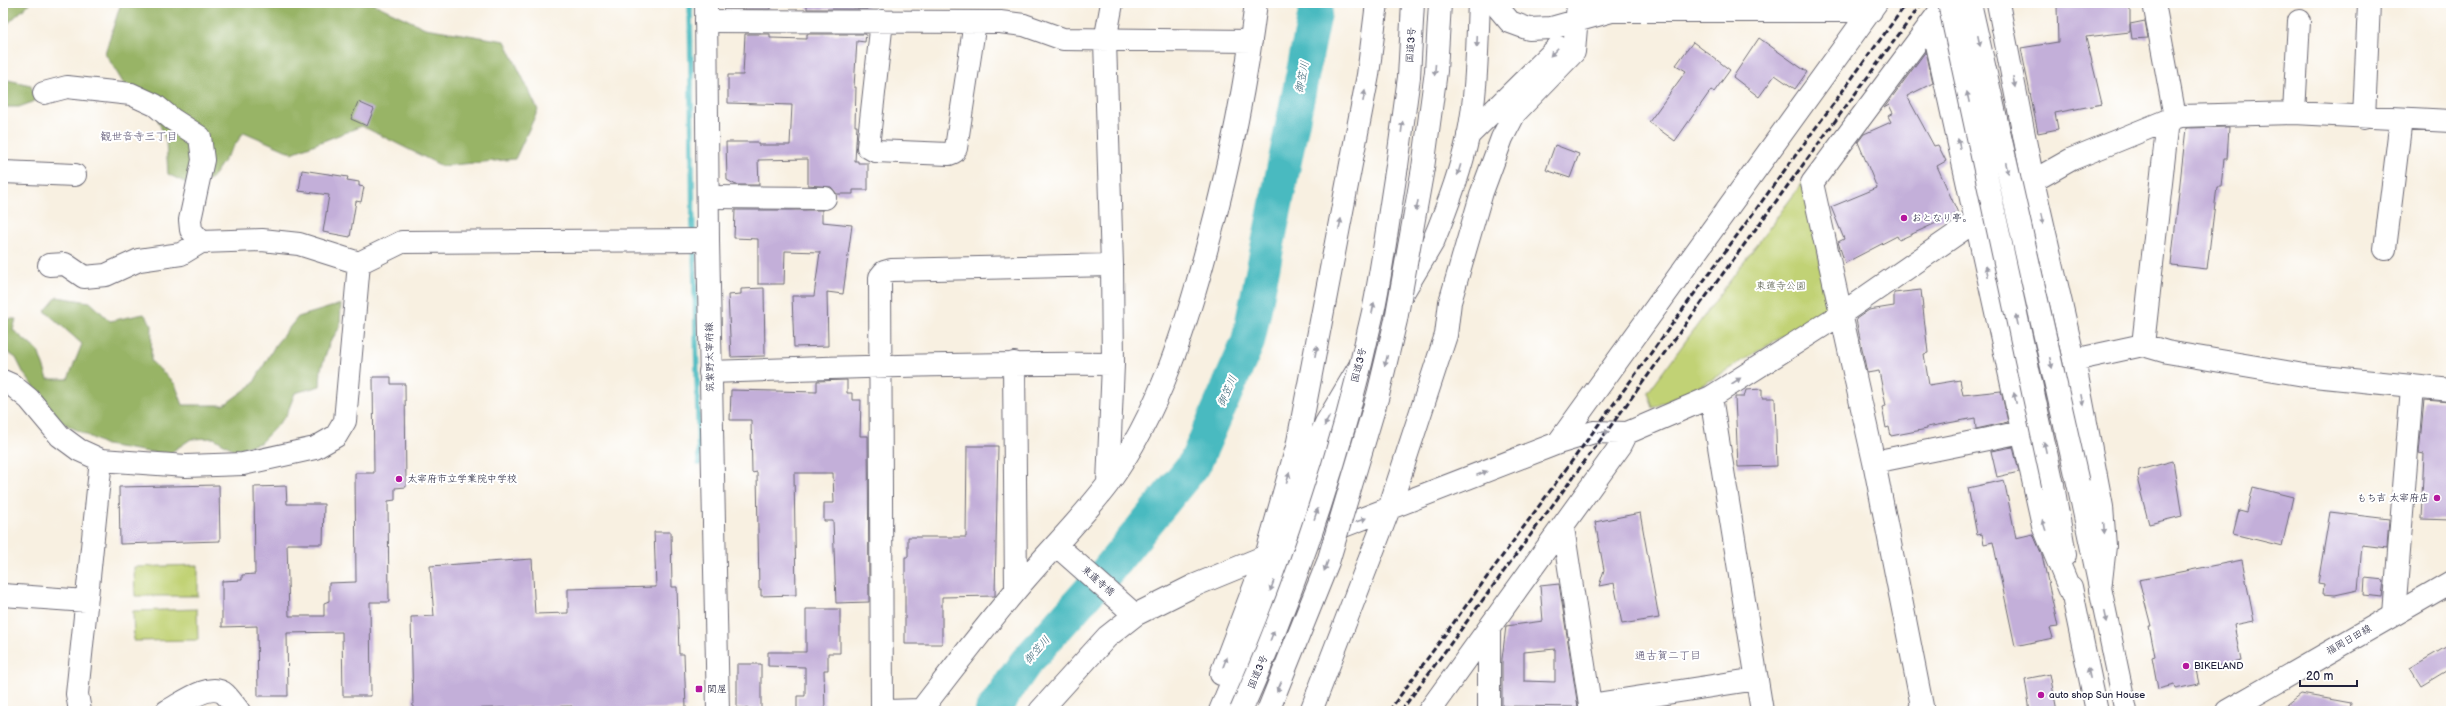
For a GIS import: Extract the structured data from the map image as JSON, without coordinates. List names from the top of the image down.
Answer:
{
  "streets": {
    "main road": [
      "国道3号",
      "筑紫野太宰府線",
      "東蓮寺橋",
      "福岡日田線"
    ]
  },
  "districts": ["観世音寺三丁目", "通古賀二丁目"],
  "water": ["御笠川"],
  "parks": ["東蓮寺公園"],
  "places": {
    "other": [
      "おとなり亭。",
      "太宰府市立学業院中学校",
      "もち吉 太宰府店",
      "BIKELAND",
      "auto shop Sun House"
    ],
    "transit": ["関屋"]
  },
  "scale_bar": "20 m"
}
